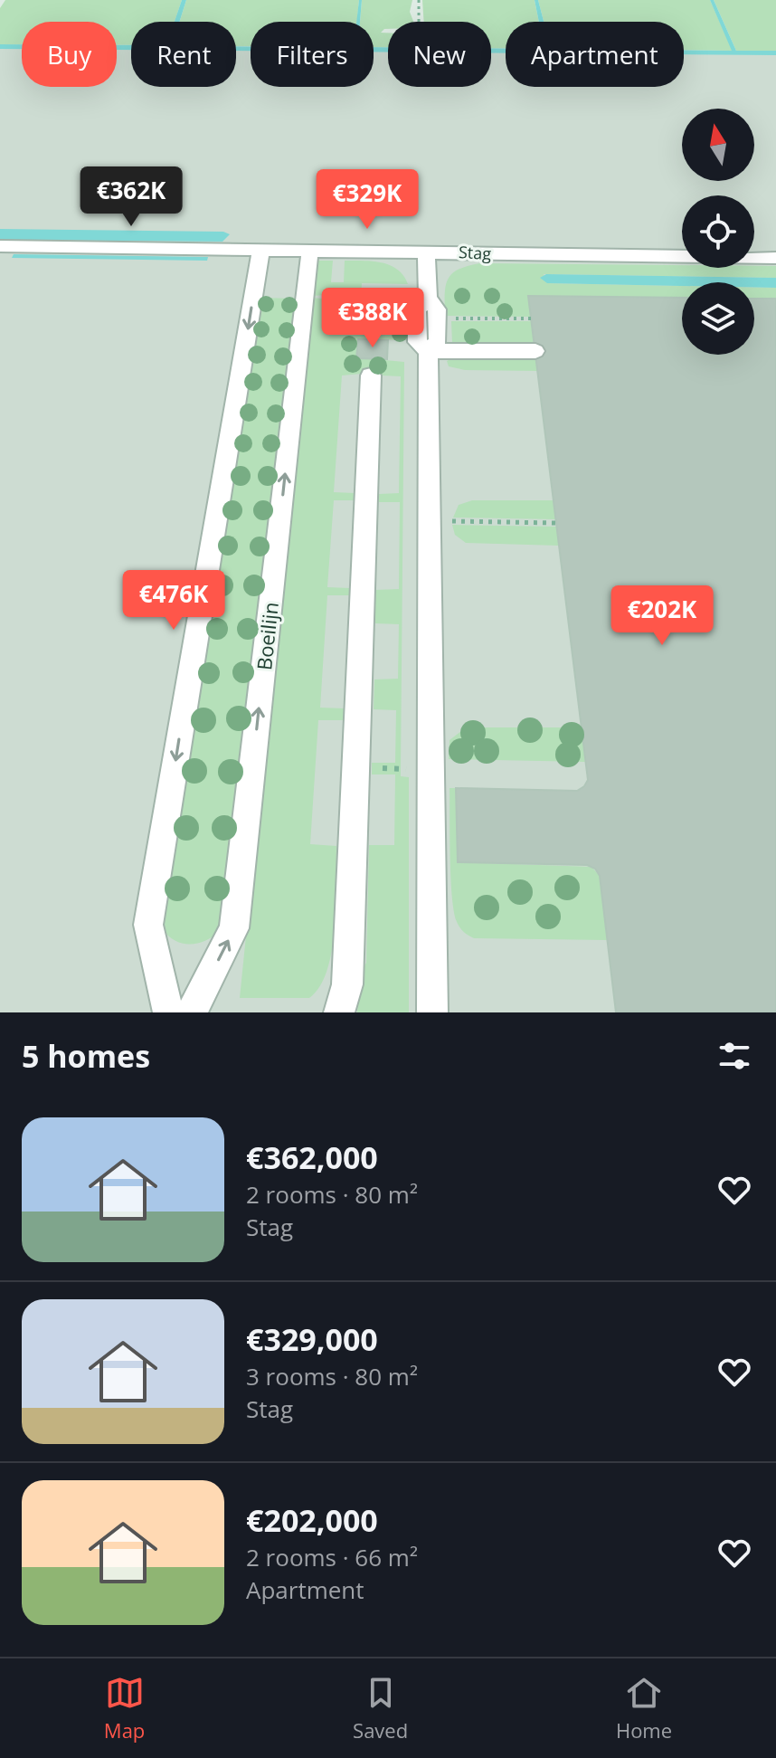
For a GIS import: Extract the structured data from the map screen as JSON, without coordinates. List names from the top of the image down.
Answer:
{
  "streets": {
    "street": ["Stag", "Boeilijn"]
  },
  "crossings": [
    ["Stag", "Boeilijn"]
  ],
  "north": "top",
  "page": {
    "chip": [
      "Buy",
      "Rent",
      "Filters",
      "New",
      "Apartment"
    ],
    "price": [
      "€362K",
      "€329K",
      "€388K",
      "€476K",
      "€202K"
    ],
    "heading": "5 homes",
    "list": [
      {
        "name": "€362,000",
        "note": "2 rooms · 80 m² · Stag"
      },
      {
        "name": "€329,000",
        "note": "3 rooms · 80 m² · Stag"
      },
      {
        "name": "€202,000",
        "note": "2 rooms · 66 m² · Apartment"
      }
    ],
    "tabs": ["Map", "Saved", "Home"]
  }
}
